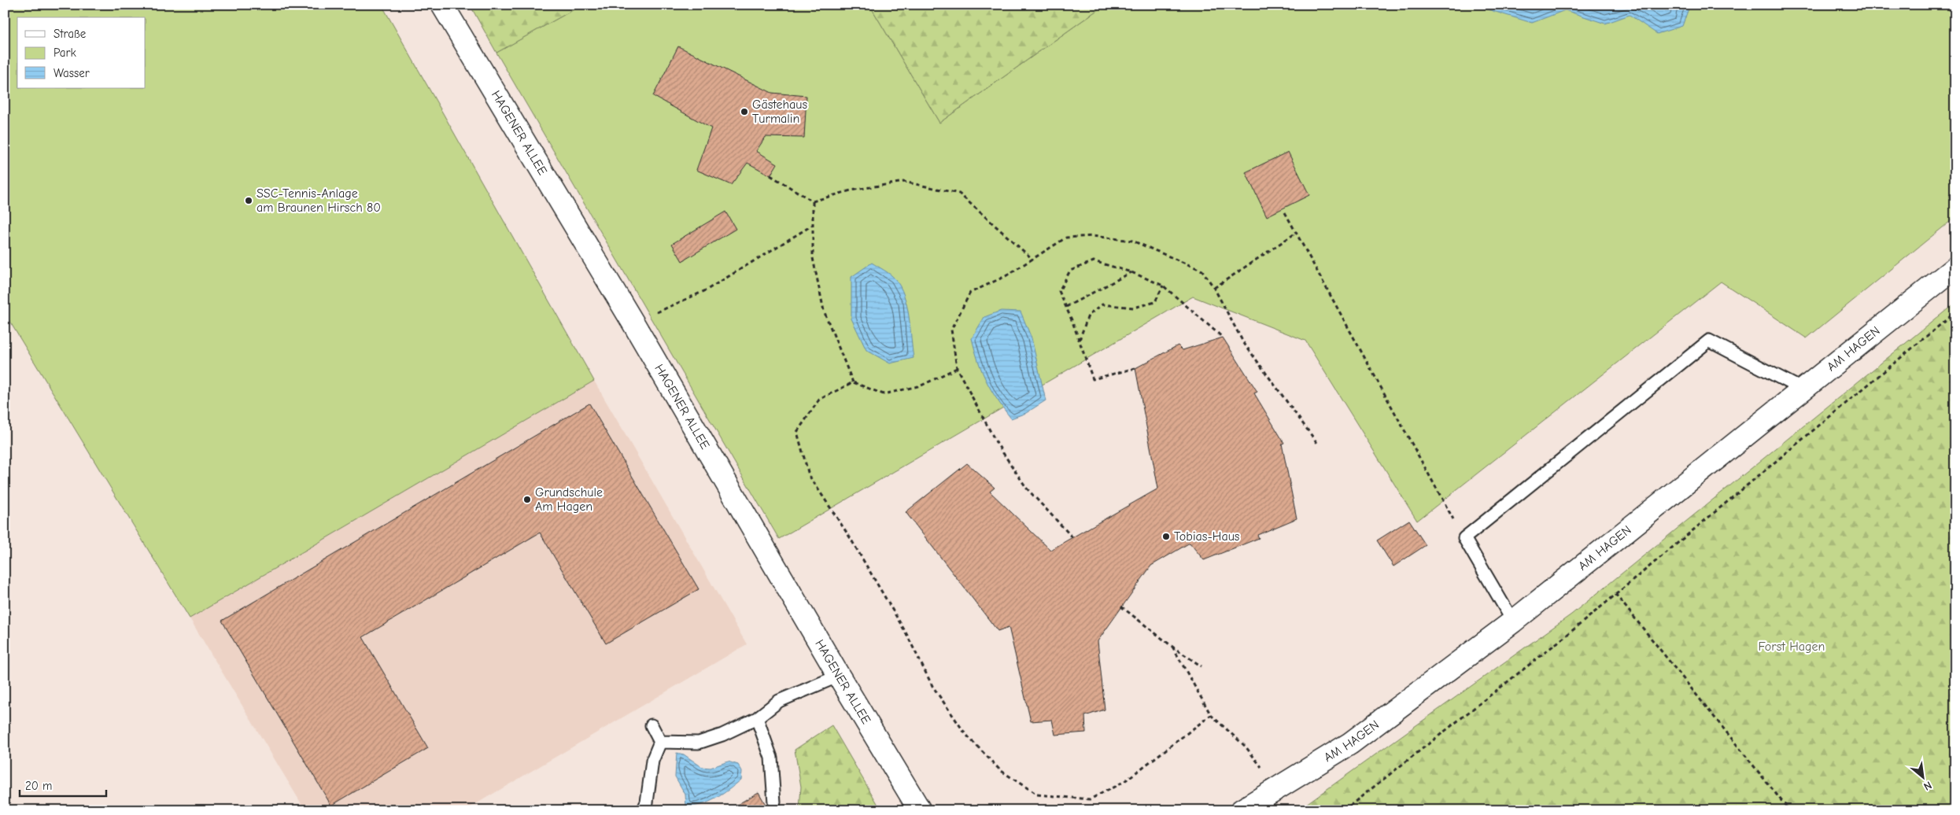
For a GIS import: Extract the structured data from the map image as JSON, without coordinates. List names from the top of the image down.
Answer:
{
  "streets": {
    "street": ["HAGENER ALLEE", "AM HAGEN"]
  },
  "parks": ["Forst Hagen"],
  "places": [
    "Gästehaus Turmalin",
    "SSC-Tennis-Anlage am Braunen Hirsch 80",
    "Grundschule Am Hagen",
    "Tobias-Haus"
  ],
  "legend": ["Straße", "Park", "Wasser"],
  "scale_bar": "20 m",
  "north": "bottom right"
}
